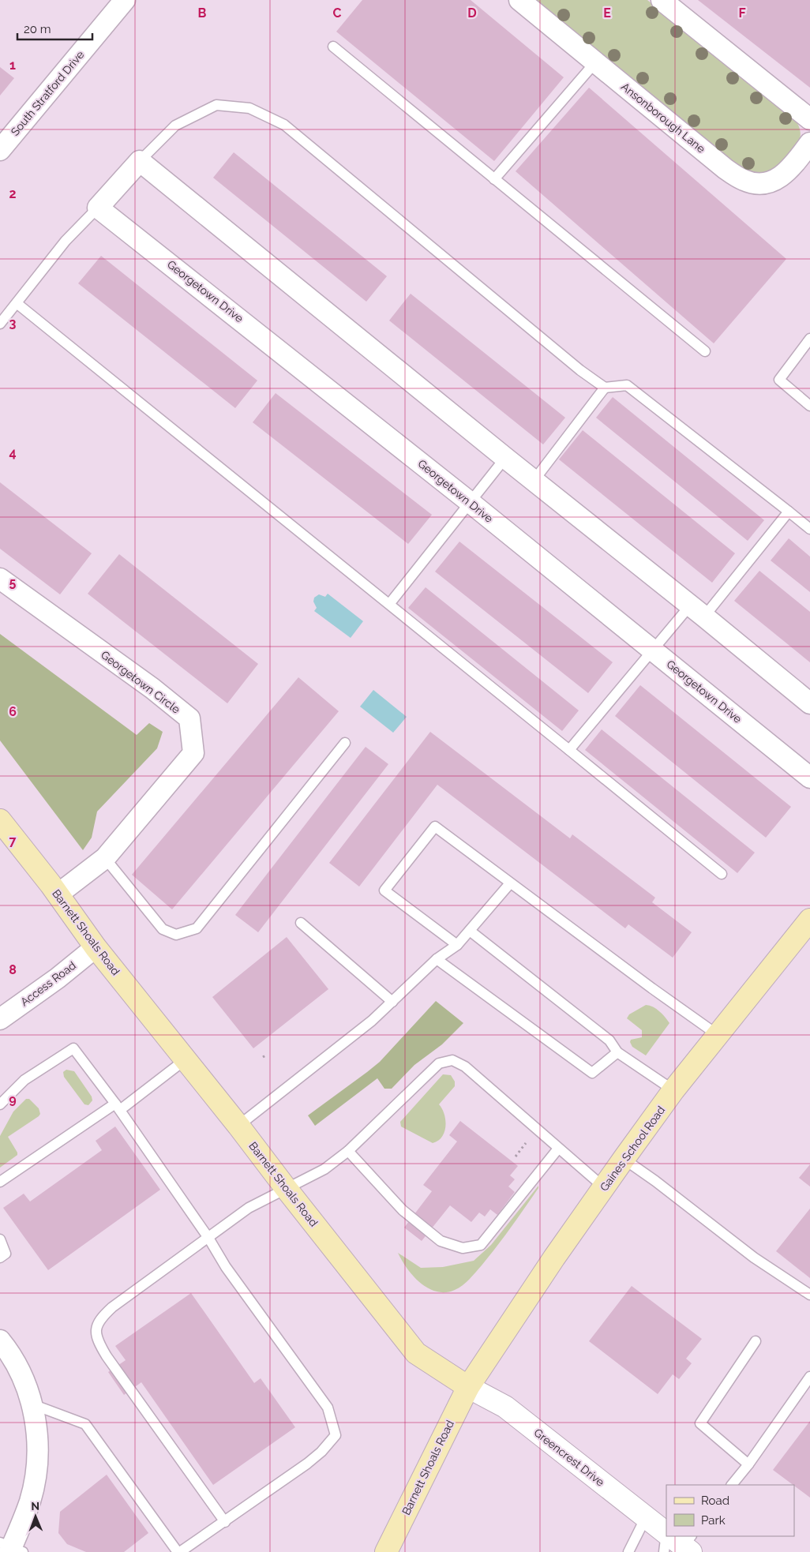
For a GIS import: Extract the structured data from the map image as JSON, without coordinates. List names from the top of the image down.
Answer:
{
  "streets": {
    "main road": ["Barnett Shoals Road", "Gaines School Road"],
    "street": [
      "South Stratford Drive",
      "Ansonborough Lane",
      "Georgetown Drive",
      "Georgetown Circle",
      "Access Road",
      "Greencrest Drive"
    ]
  },
  "crossings": [
    ["Georgetown Circle", "Barnett Shoals Road"],
    ["Barnett Shoals Road", "Access Road"],
    ["Barnett Shoals Road", "Gaines School Road"],
    ["Barnett Shoals Road", "Greencrest Drive"],
    ["Gaines School Road", "Greencrest Drive"]
  ],
  "legend": ["Road", "Park"],
  "scale_bar": "20 m",
  "north": "top",
  "grid": {
    "columns": [
      "B",
      "C",
      "D",
      "E",
      "F"
    ],
    "rows": [
      "1",
      "2",
      "3",
      "4",
      "5",
      "6",
      "7",
      "8",
      "9"
    ]
  }
}
